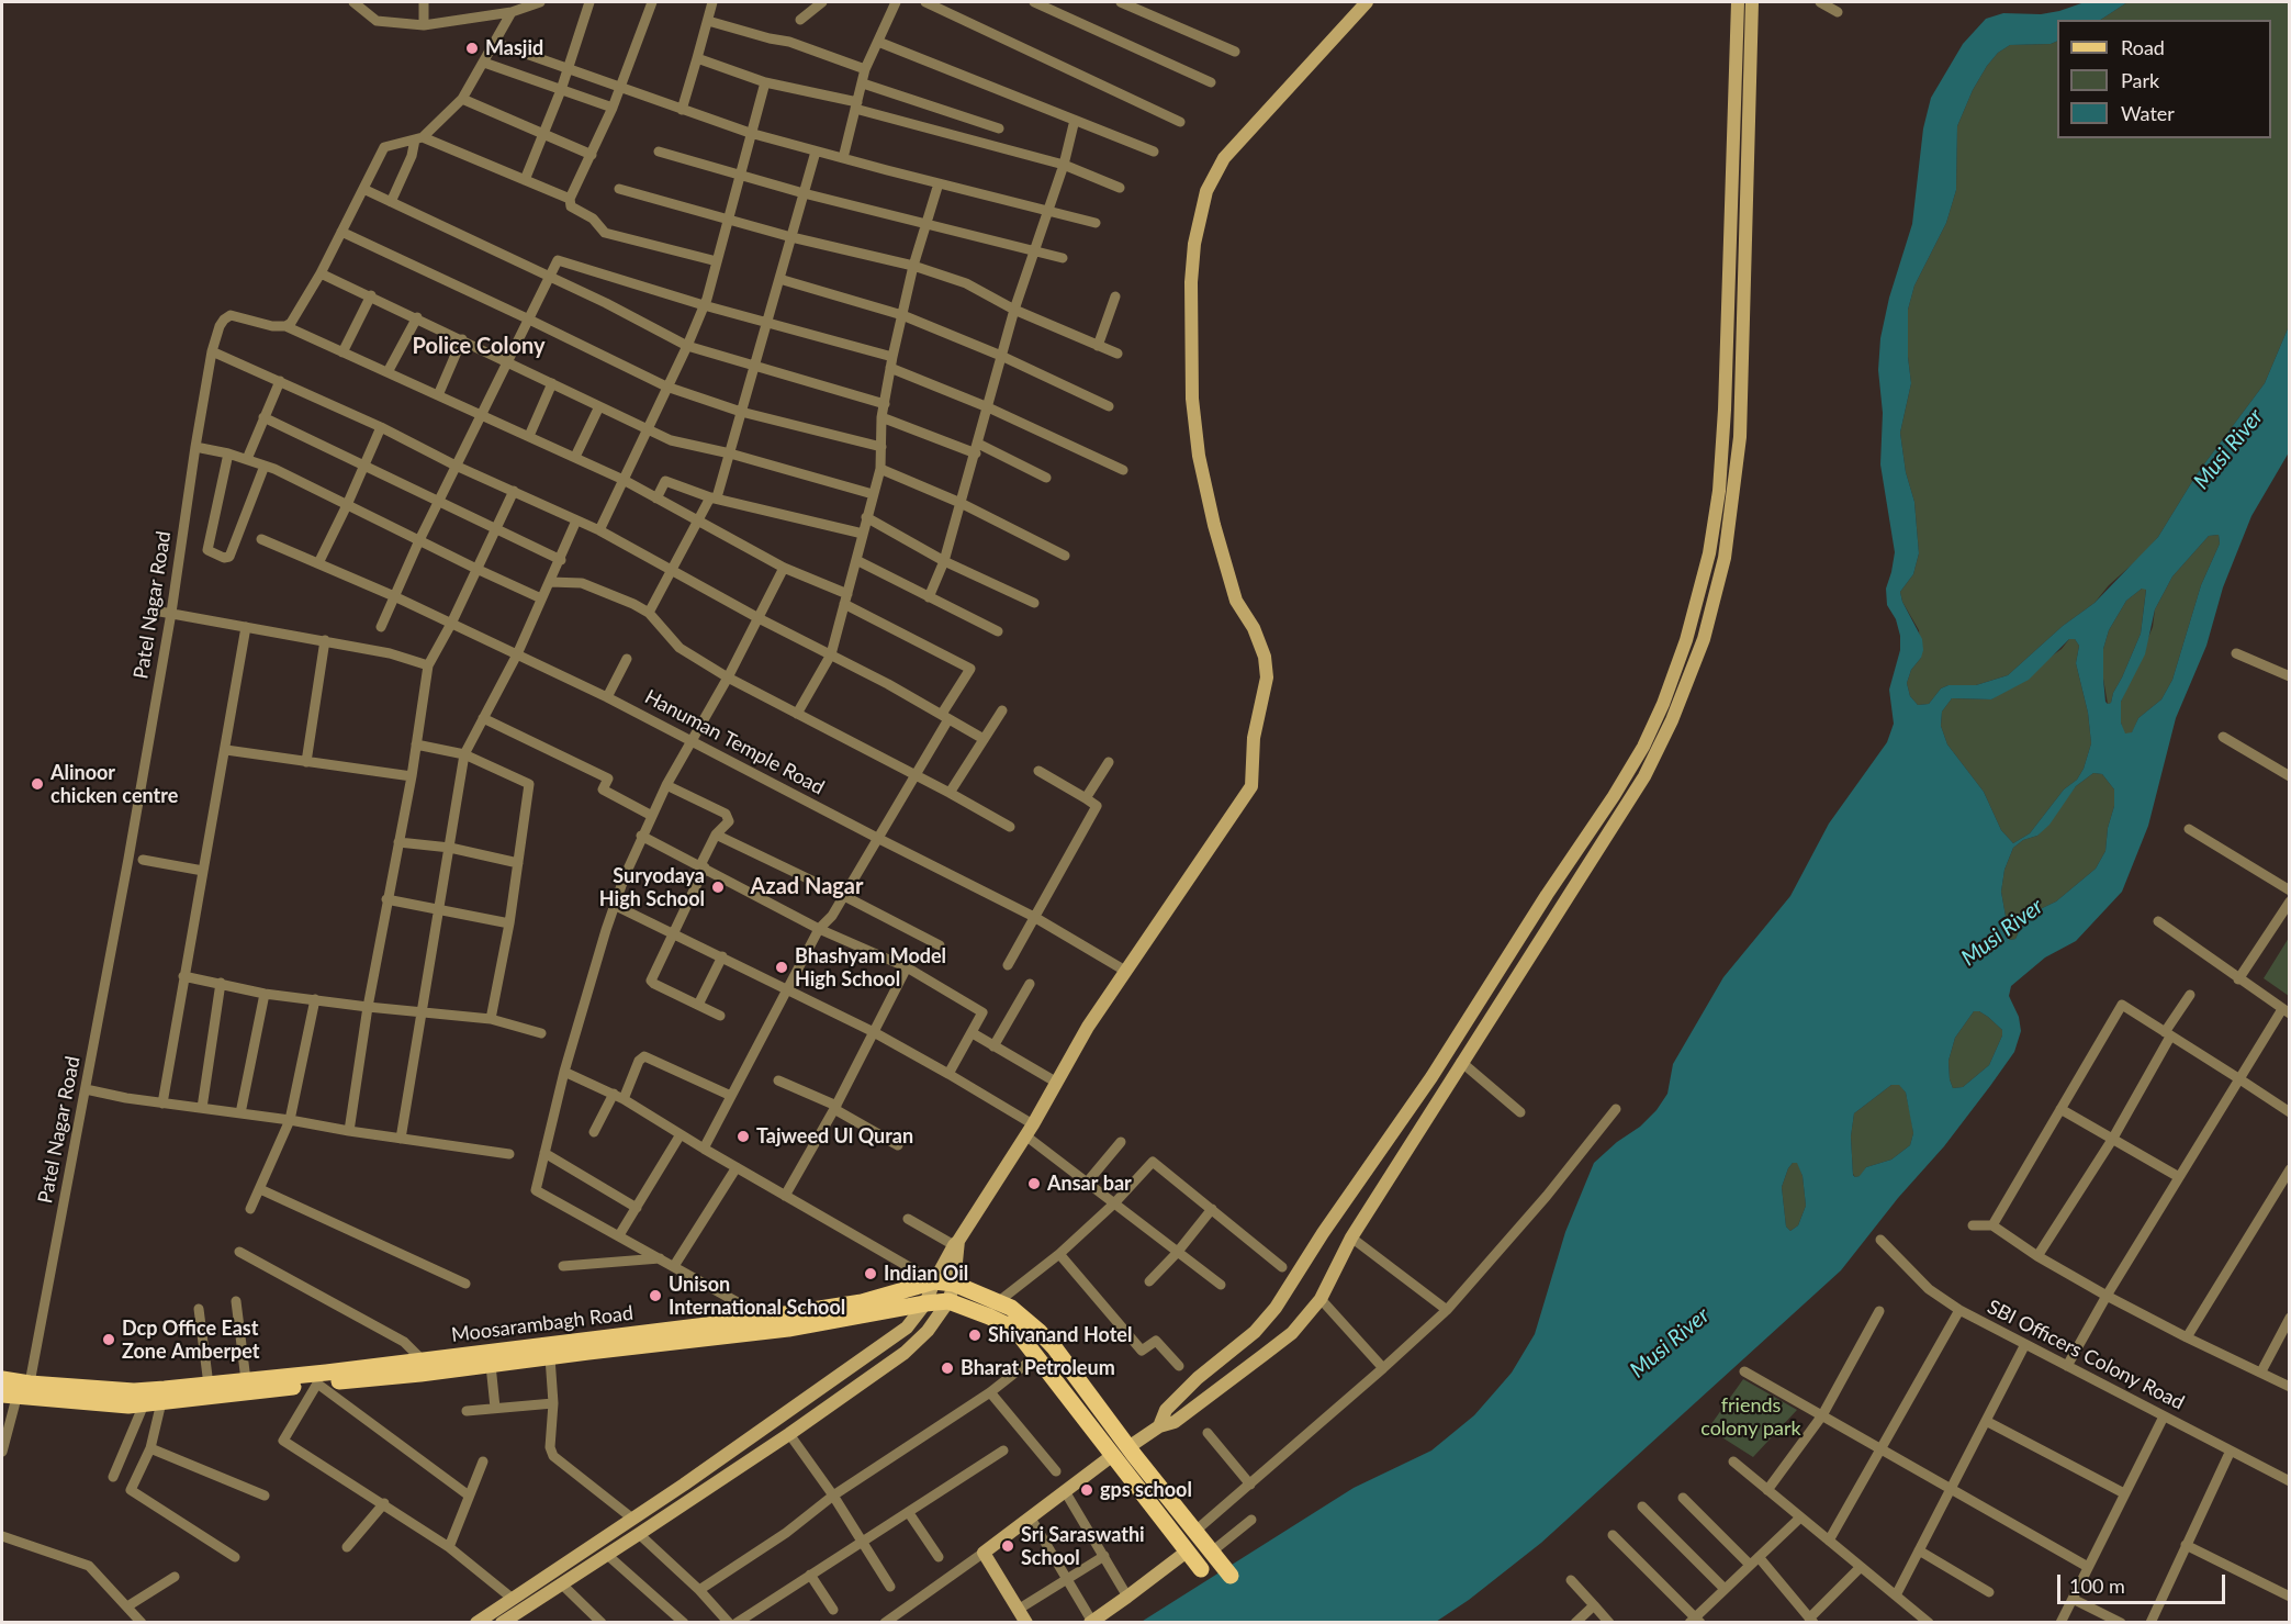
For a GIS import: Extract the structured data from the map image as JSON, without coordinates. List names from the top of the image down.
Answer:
{
  "streets": {
    "main road": ["Moosarambagh Road"],
    "street": ["Patel Nagar Road", "Hanuman Temple Road", "SBI Officers Colony Road"]
  },
  "crossings": [
    ["Patel Nagar Road", "Moosarambagh Road"]
  ],
  "districts": ["Police Colony", "Azad Nagar"],
  "water": ["Musi River"],
  "parks": ["friends colony park"],
  "places": [
    "Masjid",
    "Alinoor chicken centre",
    "Suryodaya High School",
    "Bhashyam Model High School",
    "Tajweed Ul Quran",
    "Ansar bar",
    "Indian Oil",
    "Unison International School",
    "Shivanand Hotel",
    "Dcp Office East Zone Amberpet",
    "Bharat Petroleum",
    "gps school",
    "Sri Saraswathi School"
  ],
  "legend": ["Road", "Park", "Water"],
  "scale_bar": "100 m"
}
